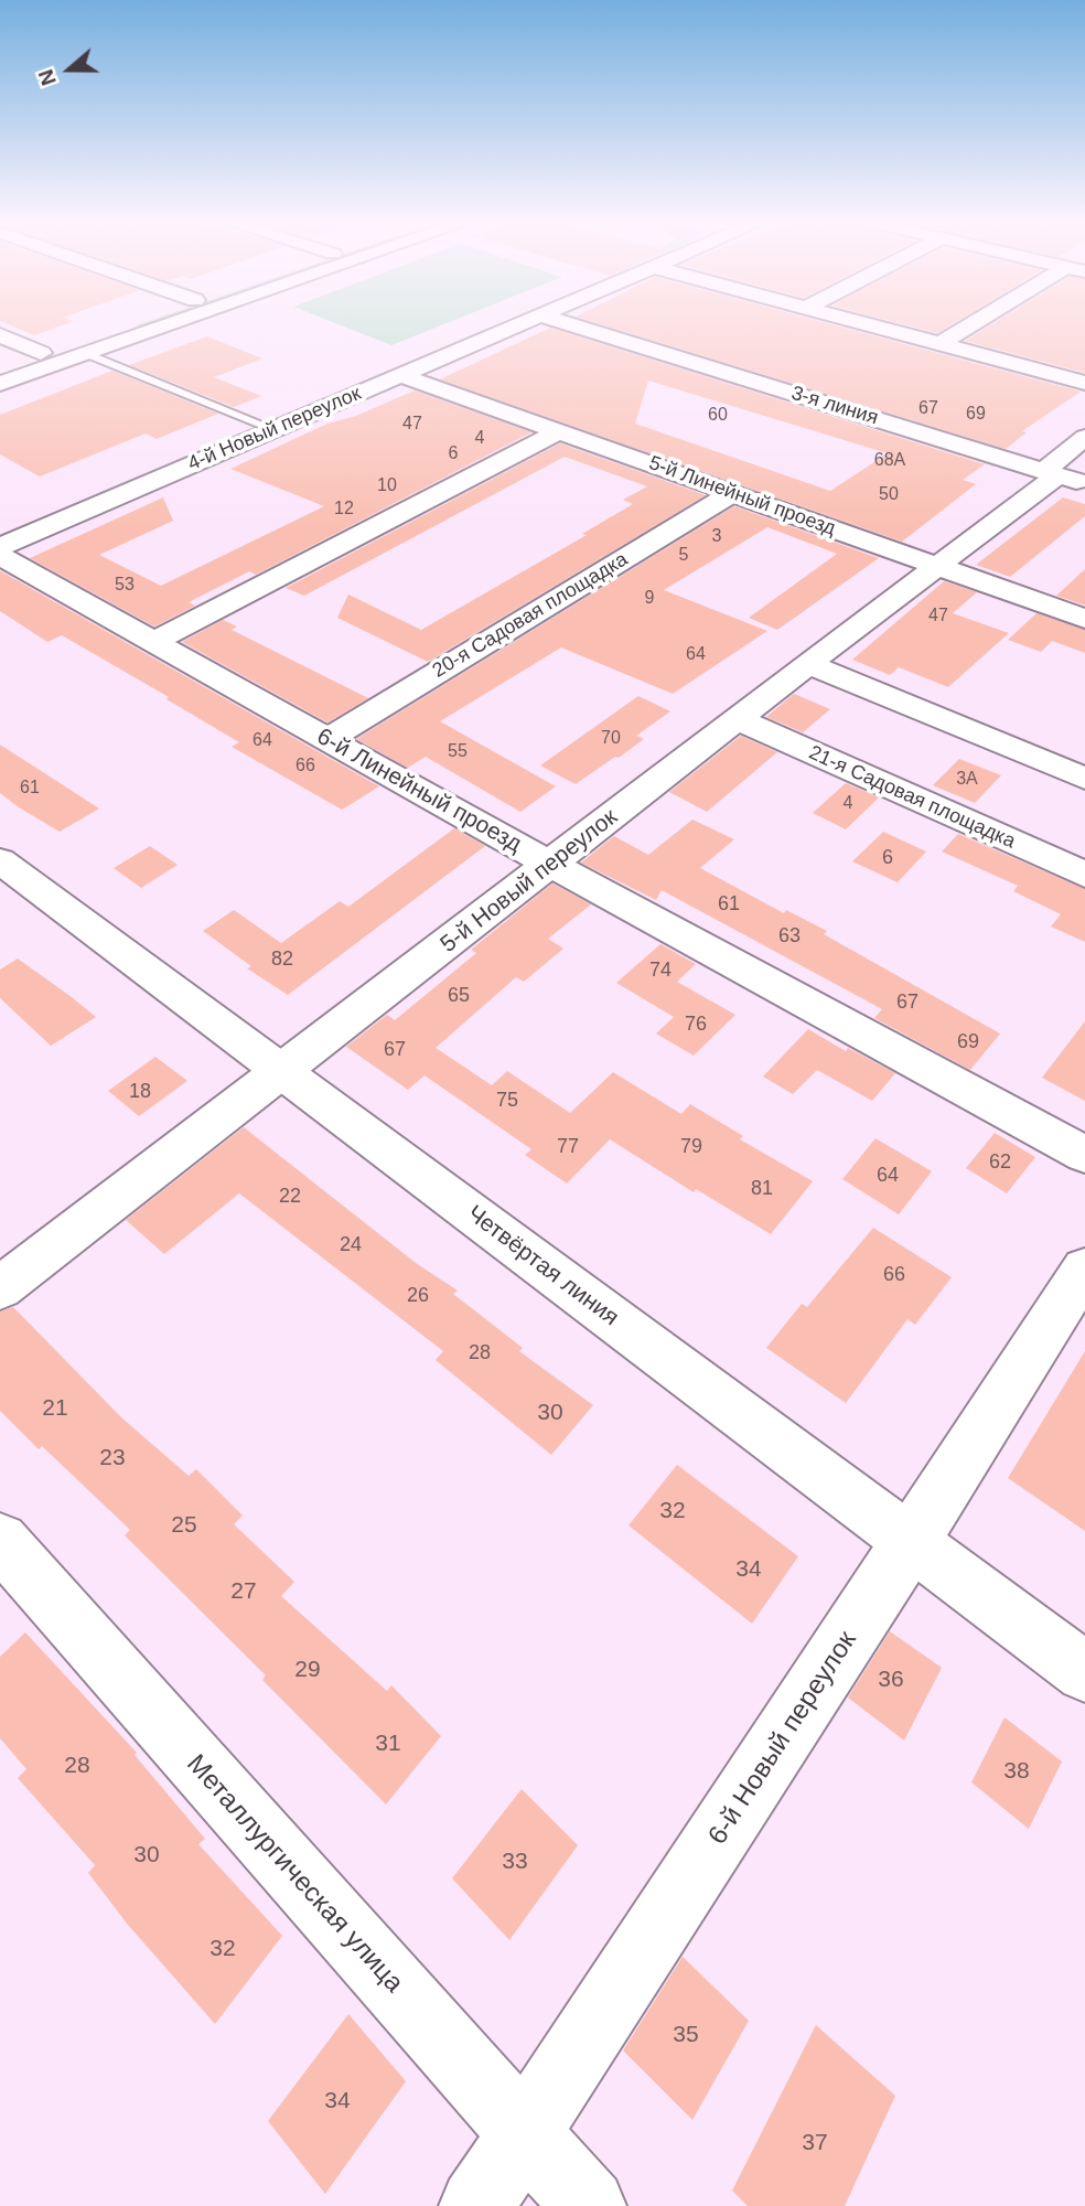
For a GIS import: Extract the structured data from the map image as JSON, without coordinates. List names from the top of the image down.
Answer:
{
  "streets": {
    "street": [
      "3-я линия",
      "4-й Новый переулок",
      "5-й Линейный проезд",
      "20-я Садовая площадка",
      "6-й Линейный проезд",
      "21-я Садовая площадка",
      "5-й Новый переулок",
      "Четвёртая линия",
      "6-й Новый переулок",
      "Металлургическая улица"
    ]
  },
  "crossings": [
    ["3-я линия", "5-й Новый переулок"],
    ["4-й Новый переулок", "5-й Линейный проезд"],
    ["5-й Линейный проезд", "20-я Садовая площадка"],
    ["5-й Линейный проезд", "5-й Новый переулок"],
    ["20-я Садовая площадка", "6-й Линейный проезд"],
    ["6-й Линейный проезд", "5-й Новый переулок"],
    ["21-я Садовая площадка", "5-й Новый переулок"],
    ["5-й Новый переулок", "Четвёртая линия"],
    ["Четвёртая линия", "6-й Новый переулок"],
    ["6-й Новый переулок", "Металлургическая улица"]
  ],
  "house_numbers": [
    "67",
    "69",
    "60",
    "47",
    "4",
    "6",
    "68А",
    "10",
    "50",
    "12",
    "3",
    "5",
    "53",
    "9",
    "47",
    "64",
    "70",
    "64",
    "55",
    "66",
    "3А",
    "61",
    "4",
    "6",
    "61",
    "63",
    "82",
    "74",
    "65",
    "67",
    "76",
    "69",
    "67",
    "18",
    "75",
    "77",
    "79",
    "62",
    "64",
    "81",
    "22",
    "24",
    "66",
    "26",
    "28",
    "21",
    "30",
    "23",
    "32",
    "25",
    "34",
    "27",
    "29",
    "36",
    "31",
    "28",
    "38",
    "30",
    "33",
    "32",
    "35",
    "34",
    "37"
  ],
  "north": "left"
}
